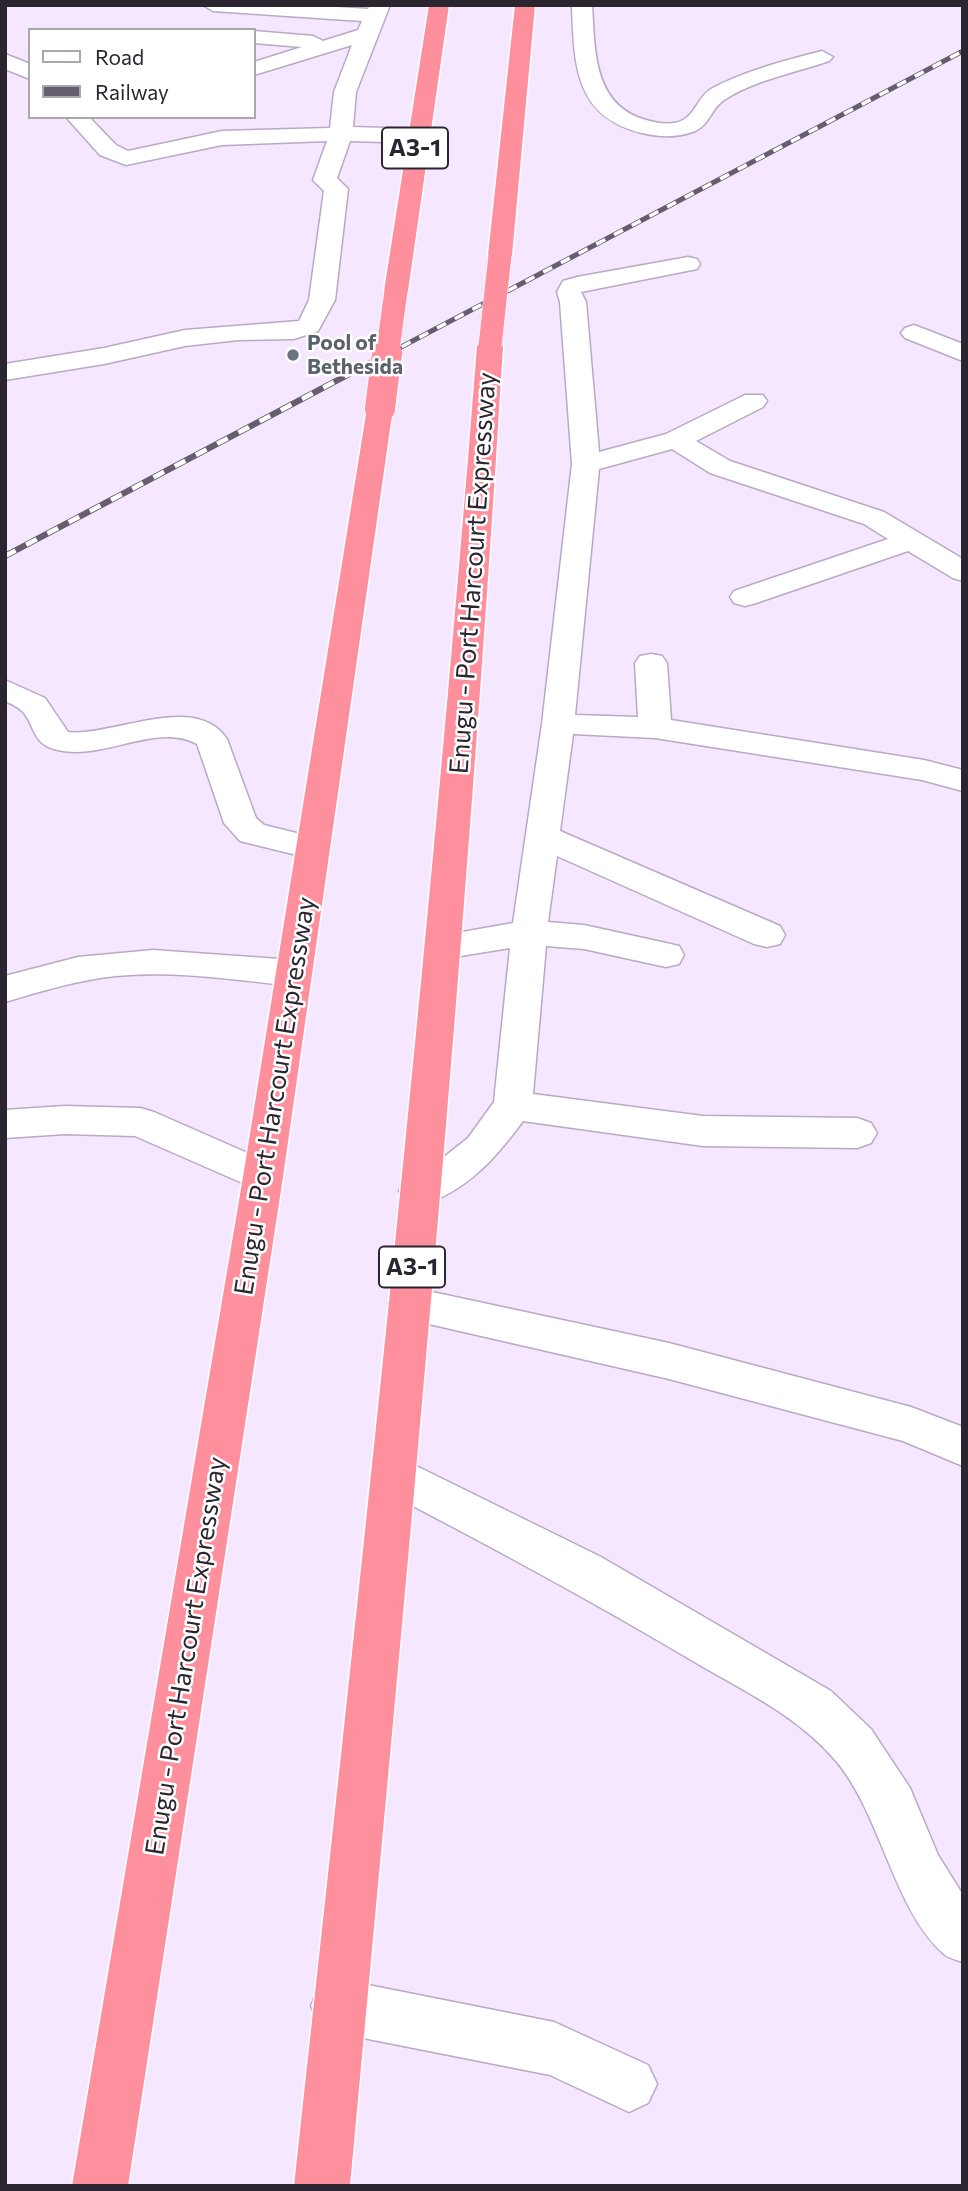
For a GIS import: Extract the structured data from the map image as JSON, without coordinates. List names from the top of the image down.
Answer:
{
  "streets": {
    "highway": ["A3-1", "Enugu - Port Harcourt Expressway"]
  },
  "places": ["Pool of Bethesida"],
  "legend": ["Road", "Railway"]
}
